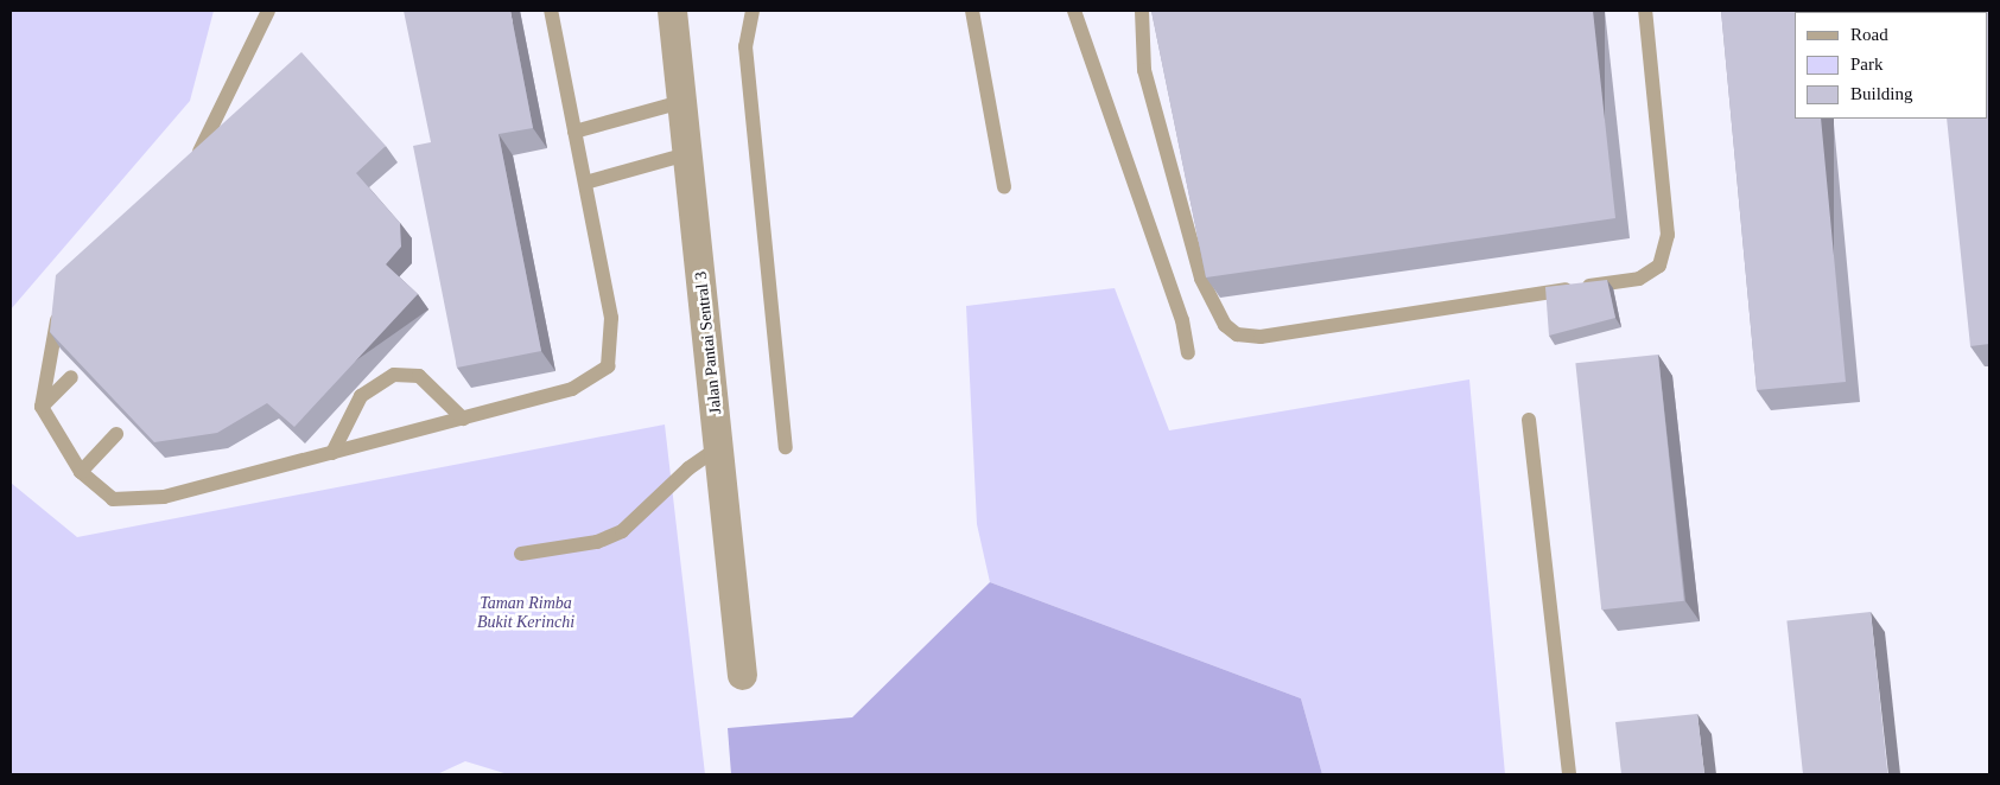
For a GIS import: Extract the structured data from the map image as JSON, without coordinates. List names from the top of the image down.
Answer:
{
  "streets": {
    "street": ["Jalan Pantai Sentral 3"]
  },
  "parks": ["Taman Rimba Bukit Kerinchi"],
  "legend": ["Road", "Park", "Building"]
}
